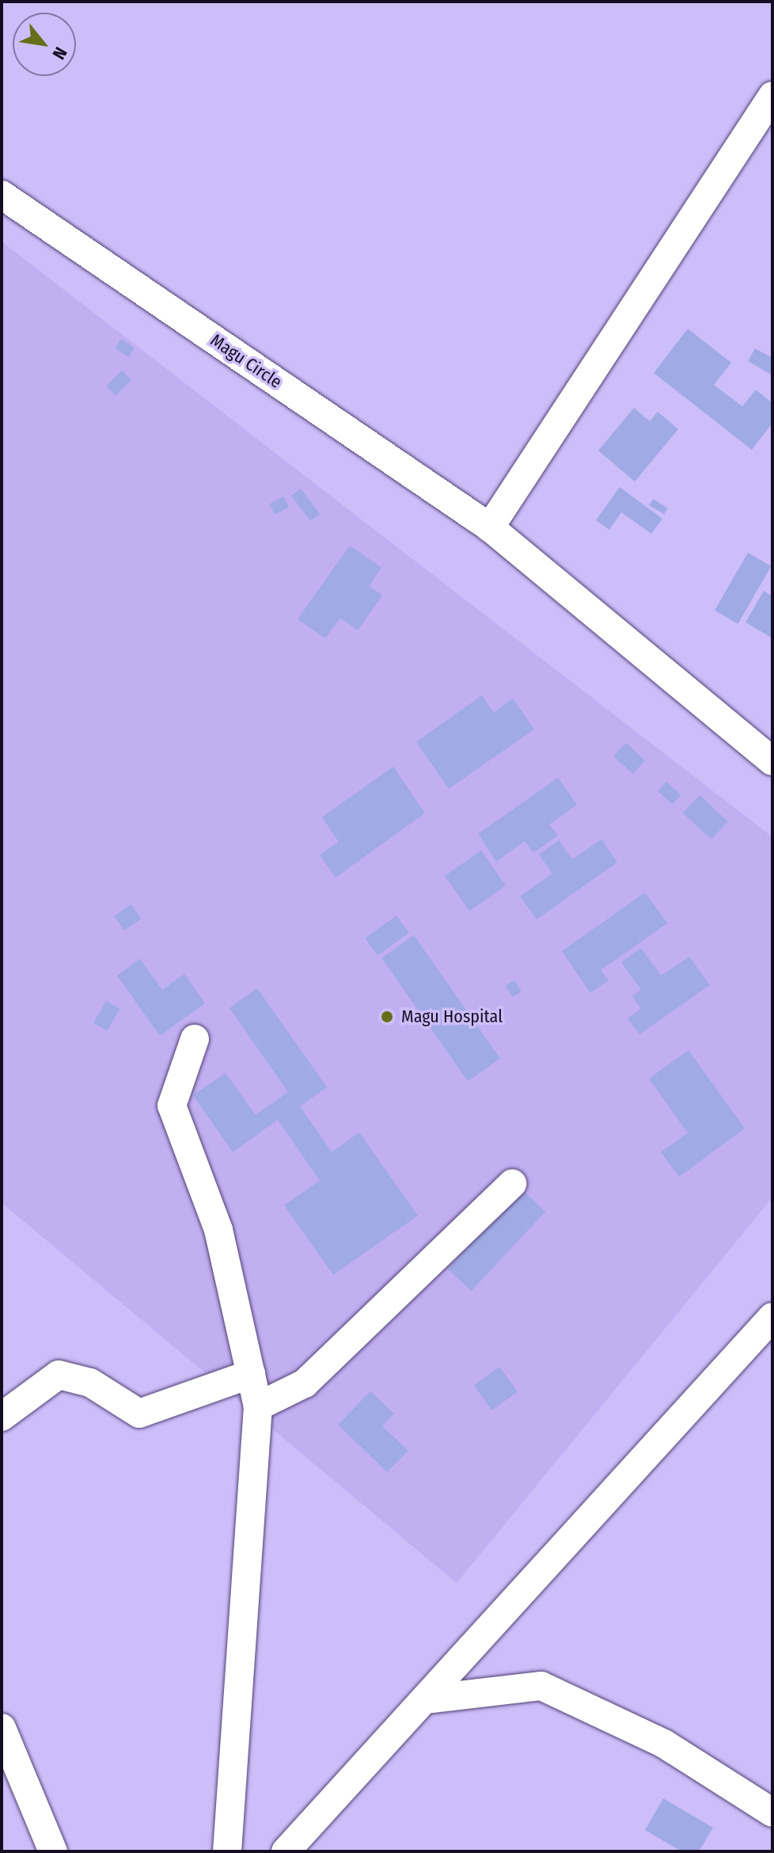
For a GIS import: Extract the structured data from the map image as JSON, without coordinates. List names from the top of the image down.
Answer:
{
  "streets": {
    "street": ["Magu Circle"]
  },
  "places": ["Magu Hospital"],
  "north": "bottom right"
}
